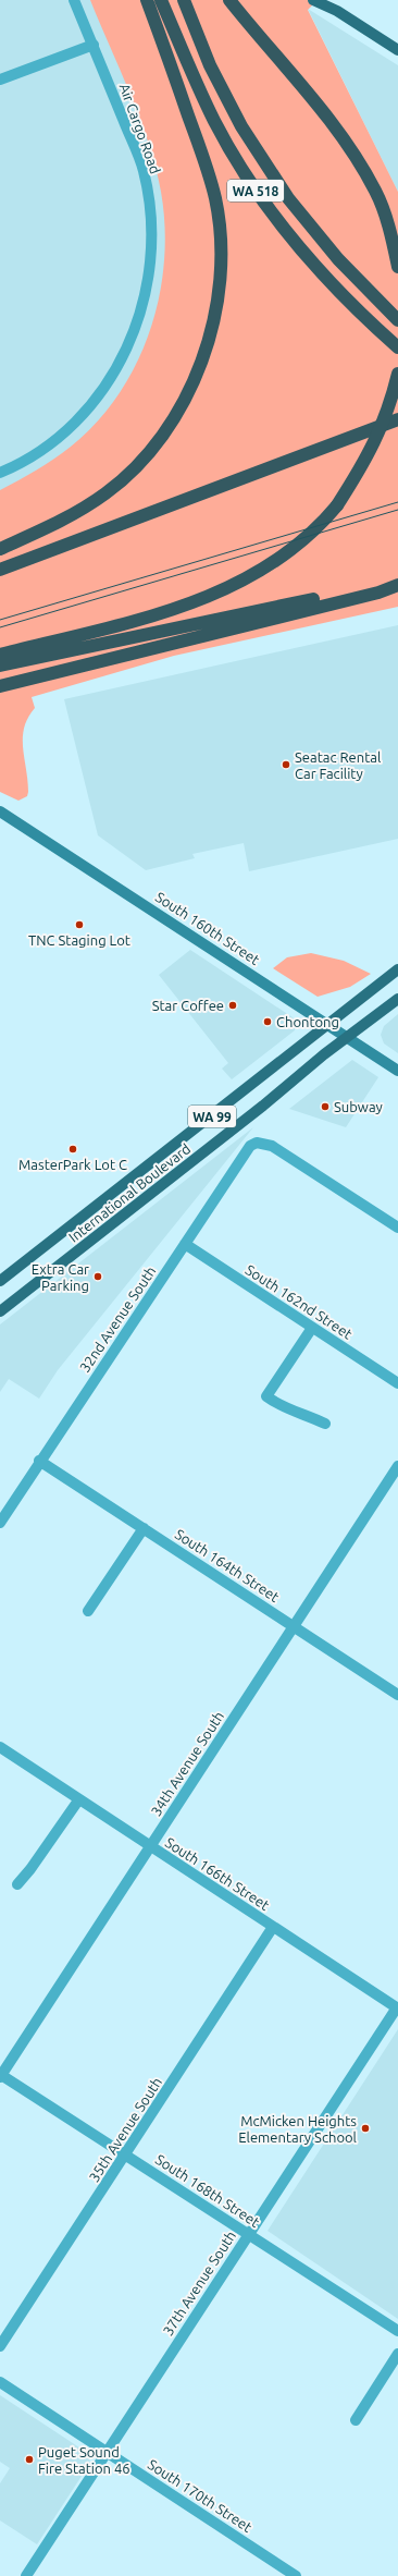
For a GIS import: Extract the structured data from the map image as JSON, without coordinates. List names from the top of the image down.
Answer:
{
  "streets": {
    "highway": ["WA 518"],
    "main road": ["South 160th Street", "WA 99", "International Boulevard"],
    "street": [
      "Air Cargo Road",
      "South 162nd Street",
      "32nd Avenue South",
      "South 164th Street",
      "34th Avenue South",
      "South 166th Street",
      "35th Avenue South",
      "South 168th Street",
      "37th Avenue South",
      "South 170th Street"
    ]
  },
  "crossings": [
    ["South 160th Street", "International Boulevard"],
    ["South 162nd Street", "32nd Avenue South"],
    ["32nd Avenue South", "South 164th Street"],
    ["South 164th Street", "34th Avenue South"],
    ["34th Avenue South", "South 166th Street"],
    ["34th Avenue South", "South 168th Street"],
    ["South 166th Street", "35th Avenue South"],
    ["South 166th Street", "37th Avenue South"],
    ["35th Avenue South", "South 168th Street"],
    ["South 168th Street", "37th Avenue South"],
    ["37th Avenue South", "South 170th Street"]
  ],
  "places": [
    "Seatac Rental Car Facility",
    "TNC Staging Lot",
    "Star Coffee",
    "Chontong",
    "Subway",
    "MasterPark Lot C",
    "Extra Car Parking",
    "McMicken Heights Elementary School",
    "Puget Sound Fire Station 46"
  ]
}
